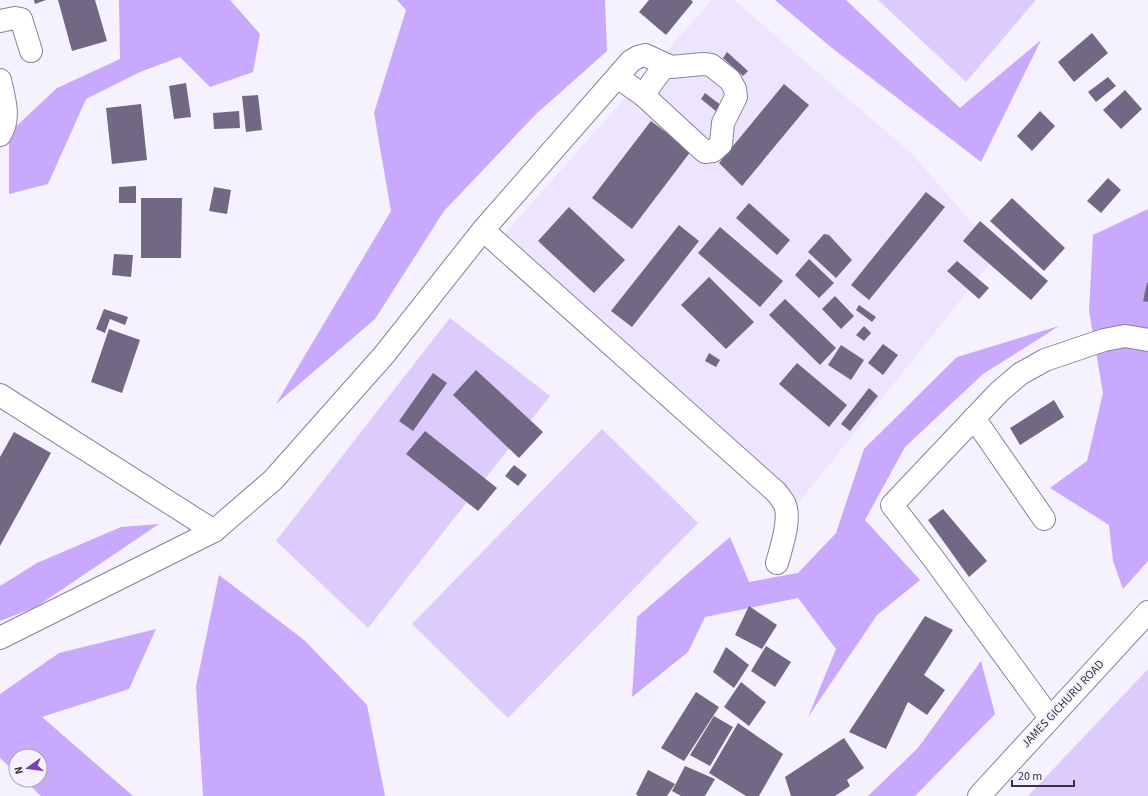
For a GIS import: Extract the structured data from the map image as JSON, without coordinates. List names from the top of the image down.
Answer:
{
  "streets": {
    "street": ["JAMES GICHURU ROAD"]
  },
  "scale_bar": "20 m",
  "north": "left"
}
